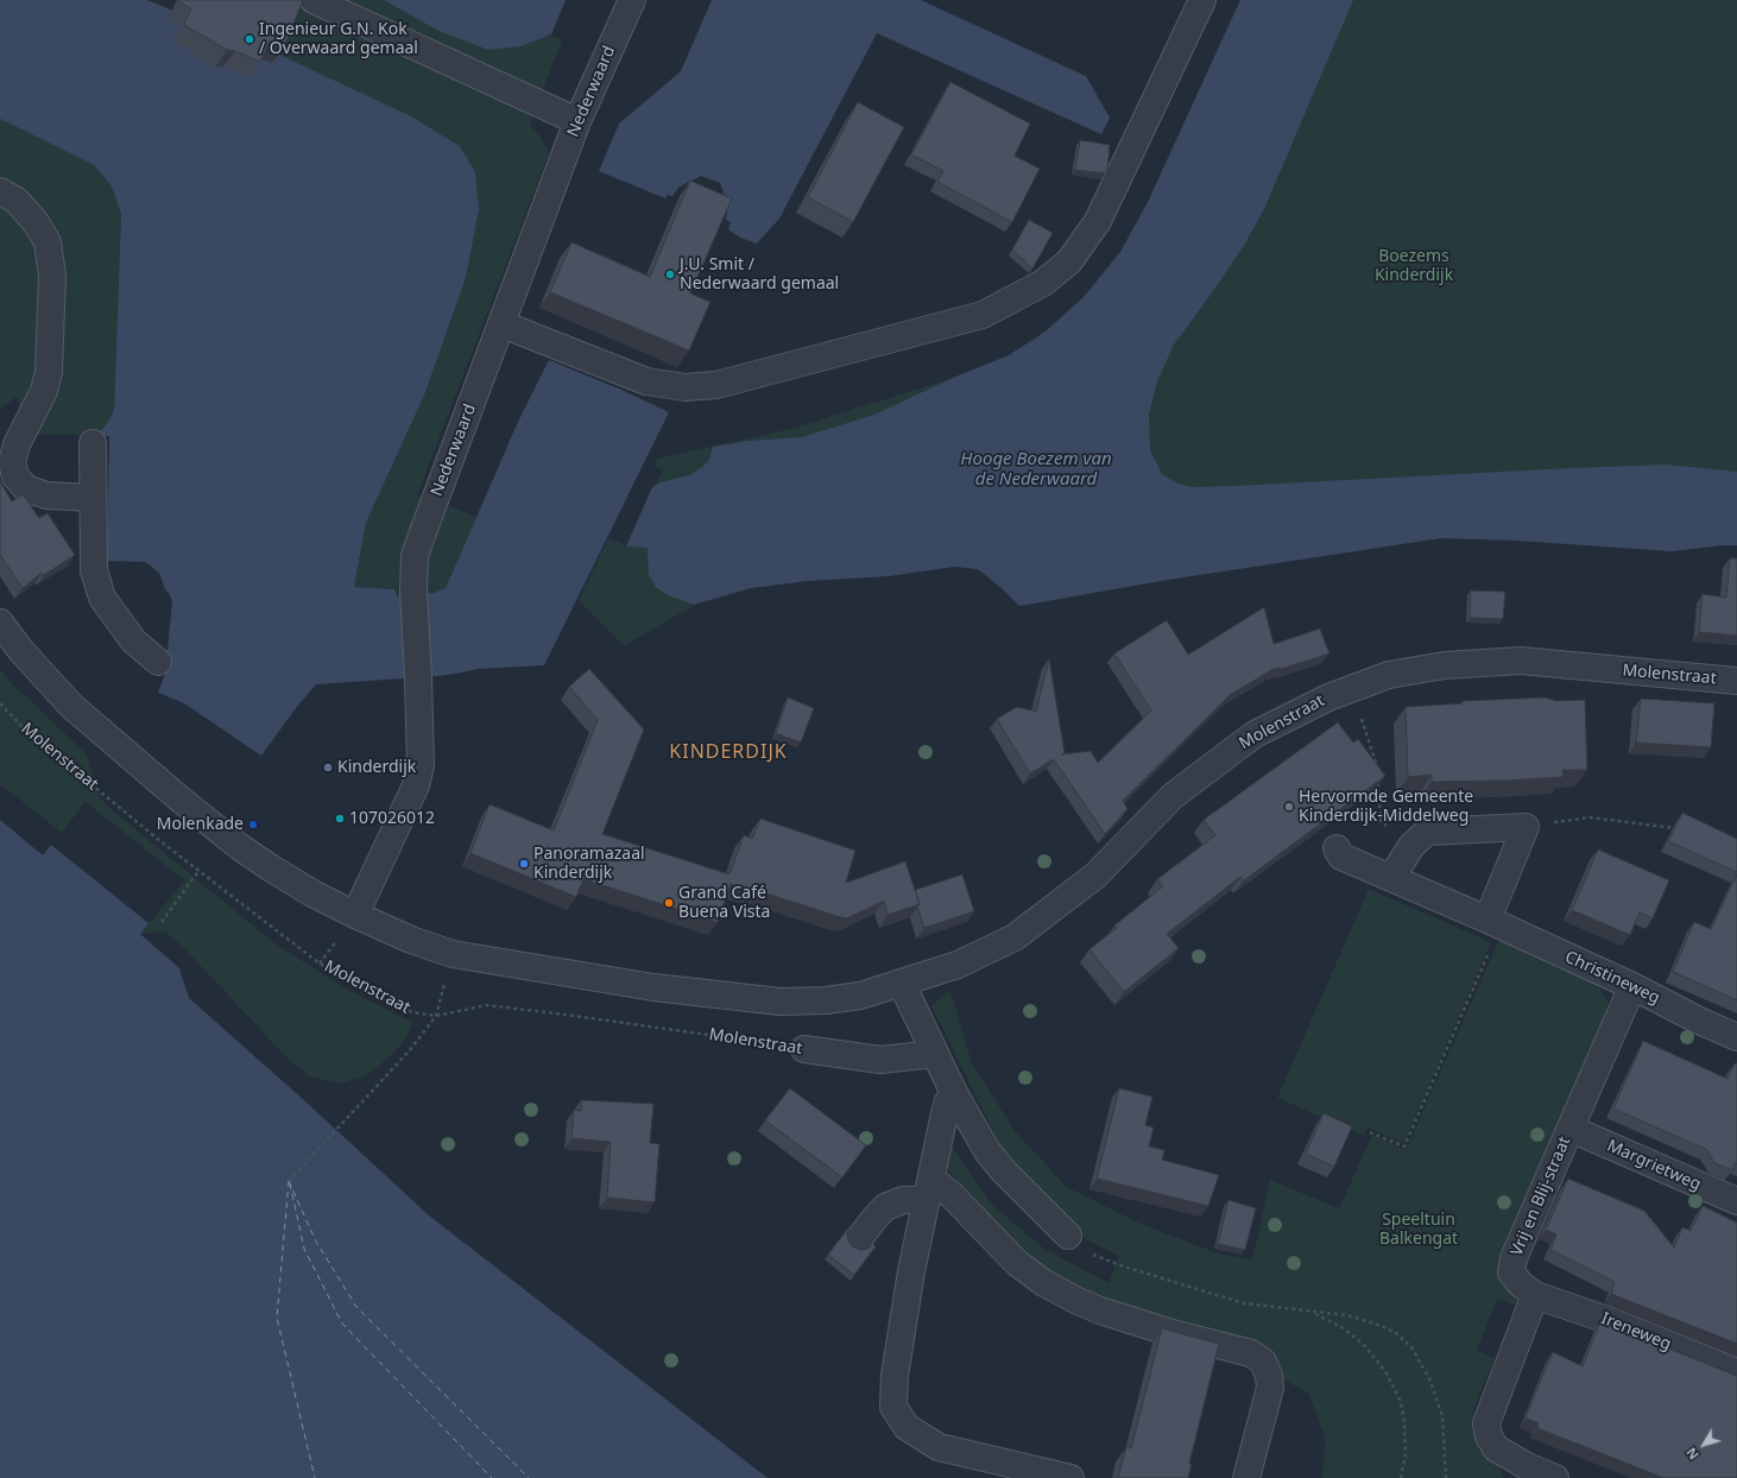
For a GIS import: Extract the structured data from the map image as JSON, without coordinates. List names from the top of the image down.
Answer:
{
  "streets": {
    "street": [
      "Nederwaard",
      "Molenstraat",
      "Christineweg",
      "Margrietweg",
      "Vrij en Blij-straat",
      "Ireneweg"
    ]
  },
  "crossings": [
    ["Nederwaard", "Molenstraat"],
    ["Christineweg", "Vrij en Blij-straat"],
    ["Margrietweg", "Vrij en Blij-straat"],
    ["Vrij en Blij-straat", "Ireneweg"]
  ],
  "districts": ["KINDERDIJK"],
  "water": ["Hooge Boezem van de Nederwaard"],
  "parks": ["Boezems Kinderdijk", "Speeltuin Balkengat"],
  "places": [
    "Ingenieur G.N. Kok / Overwaard gemaal",
    "J.U. Smit / Nederwaard gemaal",
    "Kinderdijk",
    "Hervormde Gemeente Kinderdijk-Middelweg",
    "107026012",
    "Molenkade",
    "Panoramazaal Kinderdijk",
    "Grand Café Buena Vista"
  ],
  "north": "bottom left"
}
